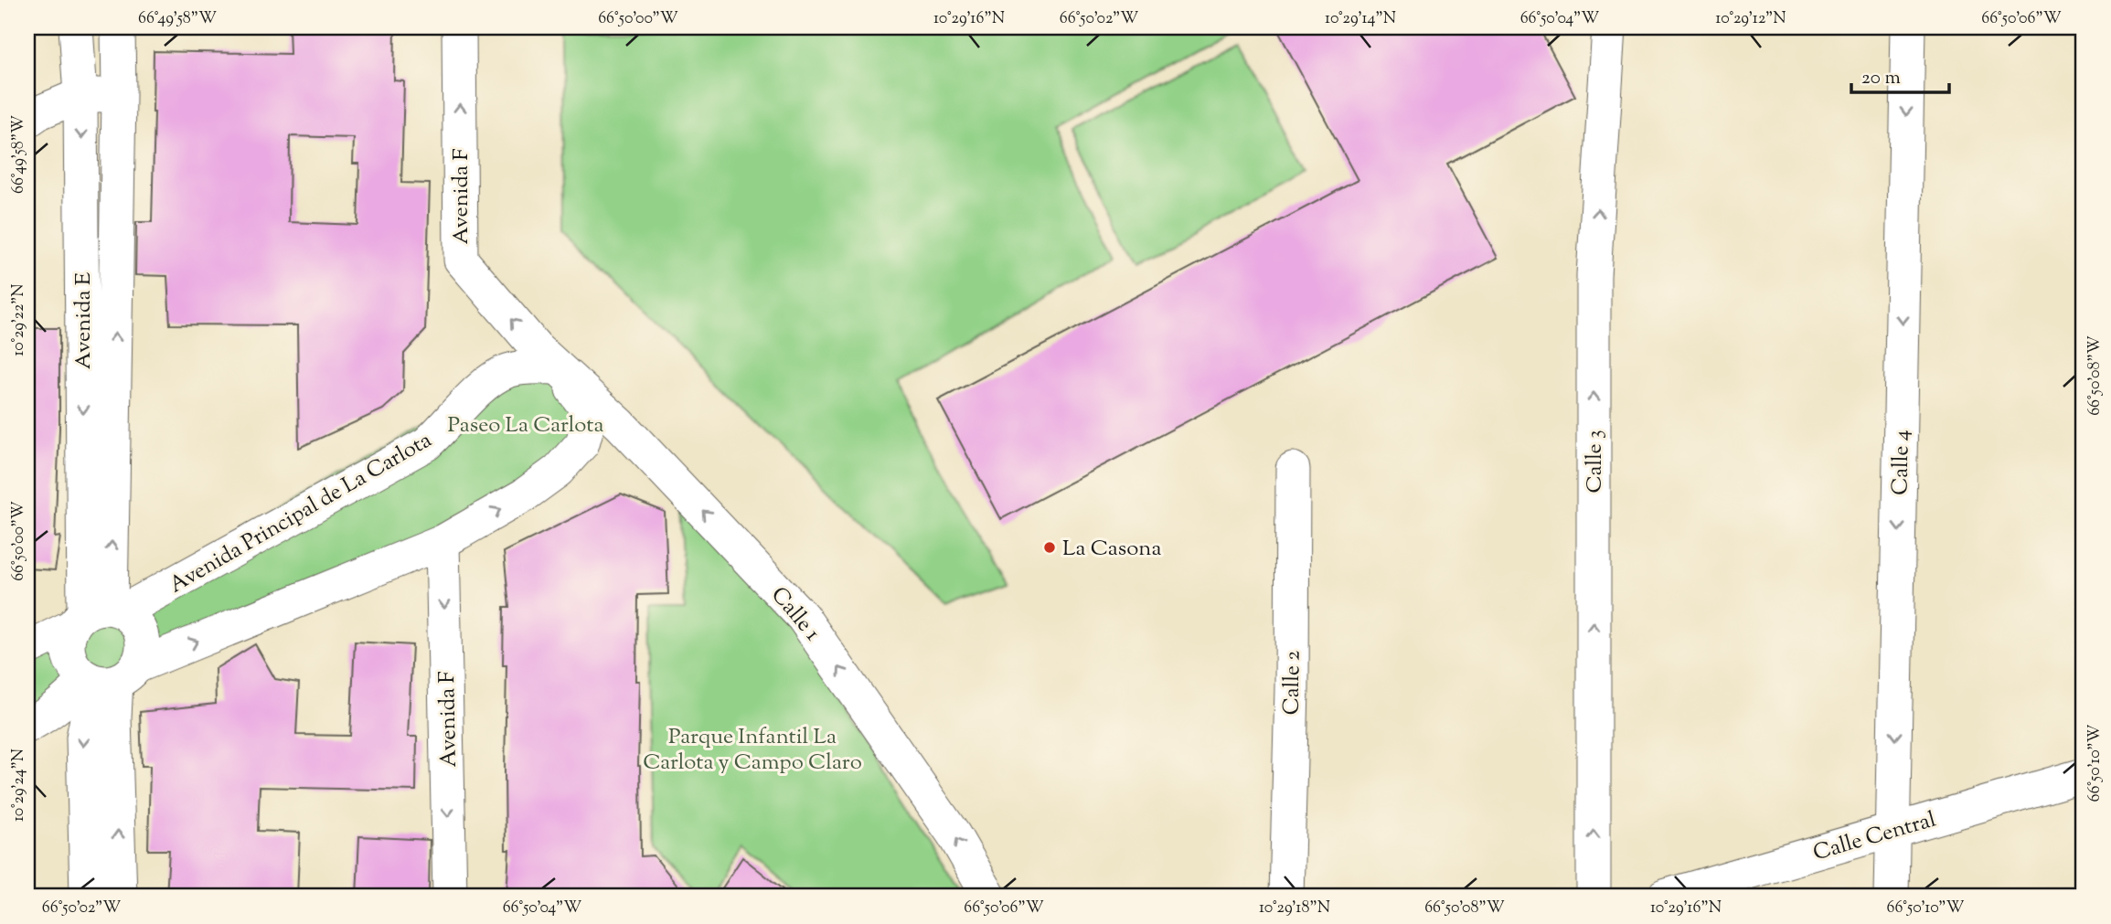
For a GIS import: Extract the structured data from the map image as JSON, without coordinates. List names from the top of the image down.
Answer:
{
  "streets": {
    "street": [
      "Avenida F",
      "Avenida E",
      "Calle 3",
      "Calle 4",
      "Avenida Principal de La Carlota",
      "Calle 1",
      "Calle 2",
      "Calle Central"
    ]
  },
  "crossings": [
    ["Avenida F", "Avenida Principal de La Carlota"],
    ["Avenida F", "Calle 1"],
    ["Avenida E", "Avenida Principal de La Carlota"],
    ["Calle 4", "Calle Central"],
    ["Avenida Principal de La Carlota", "Calle 1"]
  ],
  "one_way": ["Calle 3", "Calle 4", "Calle 1"],
  "parks": ["Paseo La Carlota", "Parque Infantil La Carlota y Campo Claro"],
  "places": ["La Casona"],
  "scale_bar": "20 m",
  "coordinates": [
    "66°49'58\"W",
    "66°50'00\"W",
    "10°29'16\"N",
    "66°50'02\"W",
    "10°29'14\"N",
    "66°50'04\"W",
    "10°29'12\"N",
    "66°50'06\"W",
    "10°29'22\"N",
    "66°50'08\"W",
    "66°50'10\"W",
    "10°29'24\"N",
    "10°29'18\"N"
  ]
}
